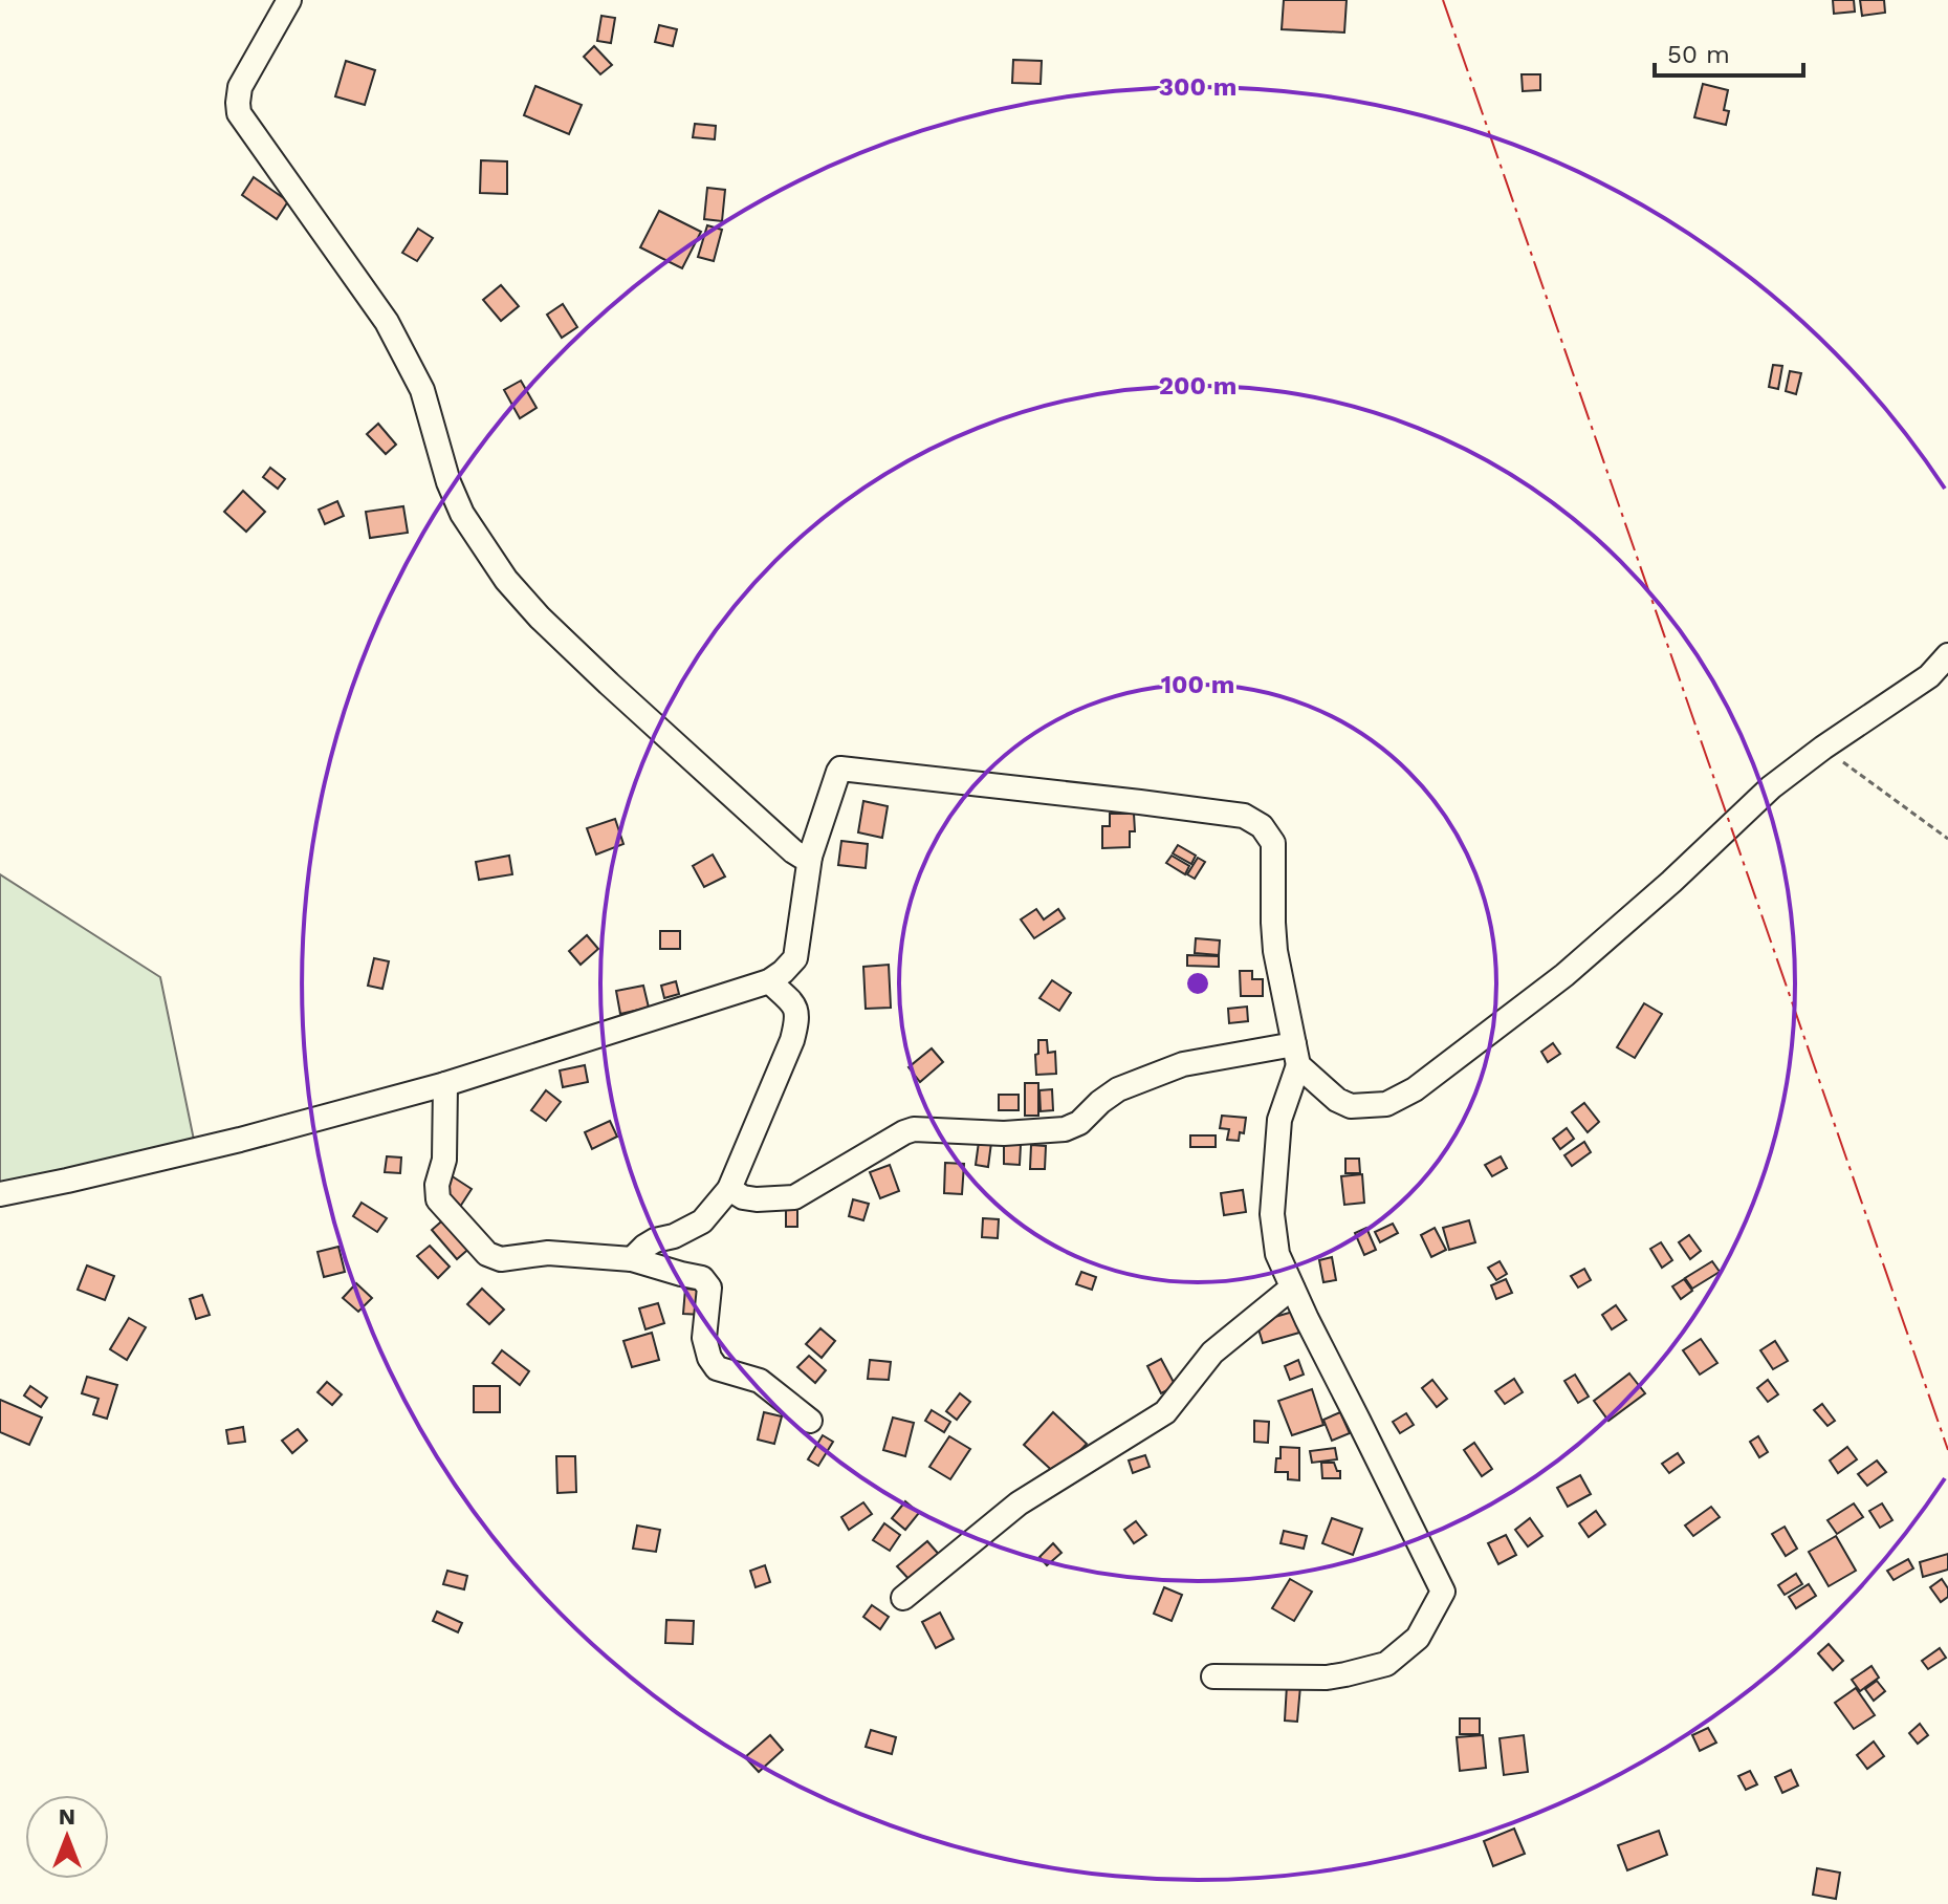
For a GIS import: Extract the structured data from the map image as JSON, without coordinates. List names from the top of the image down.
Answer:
{
  "scale_bar": "50 m",
  "north": "top",
  "rings": ["300 m", "200 m", "100 m"]
}
